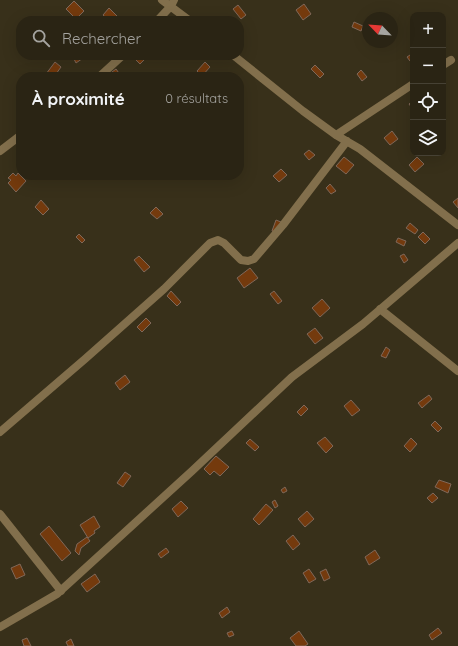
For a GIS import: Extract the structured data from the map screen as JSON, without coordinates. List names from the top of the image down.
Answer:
{
  "north": "top left",
  "page": {
    "map_buttons": ["+", "−"],
    "search": "Rechercher",
    "heading": ["À proximité", "0 résultats"]
  }
}
